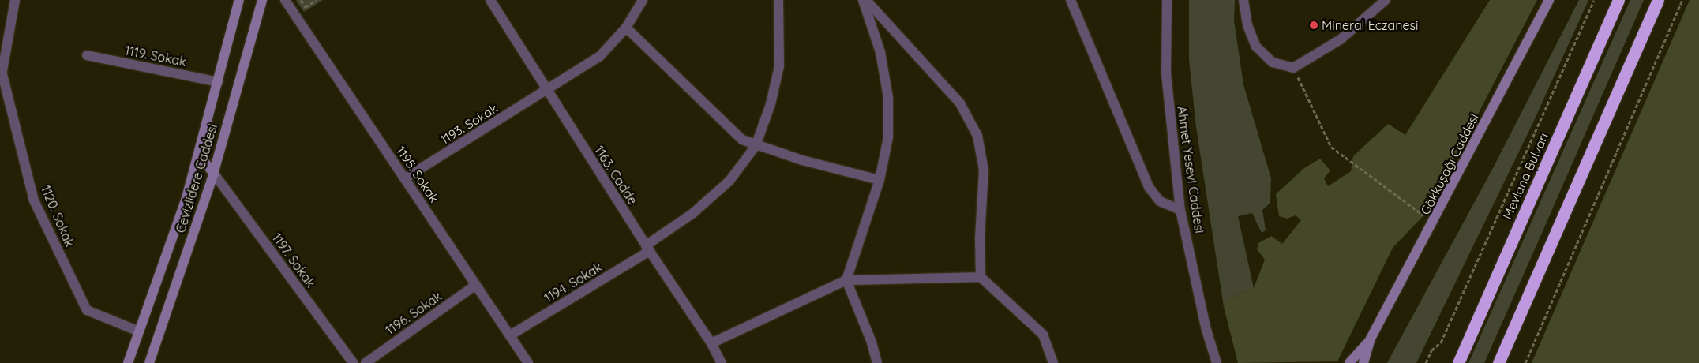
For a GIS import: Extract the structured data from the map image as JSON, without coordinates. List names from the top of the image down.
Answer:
{
  "streets": {
    "highway": ["Mevlana Bulvarı"],
    "main road": ["Gökkuşağı Caddesi", "Cevizlidere Caddesi"],
    "street": [
      "1119. Sokak",
      "1193. Sokak",
      "Ahmet Yesevi Caddesi",
      "1195. Sokak",
      "1163. Cadde",
      "1120. Sokak",
      "1197. Sokak",
      "1194. Sokak",
      "1196. Sokak"
    ]
  },
  "crossings": [
    ["1119. Sokak", "Cevizlidere Caddesi"],
    ["1193. Sokak", "1195. Sokak"],
    ["1193. Sokak", "1163. Cadde"],
    ["1195. Sokak", "1194. Sokak"],
    ["1195. Sokak", "1196. Sokak"],
    ["1163. Cadde", "1194. Sokak"],
    ["Cevizlidere Caddesi", "1120. Sokak"],
    ["Cevizlidere Caddesi", "1197. Sokak"]
  ],
  "places": ["Mineral Eczanesi"]
}
